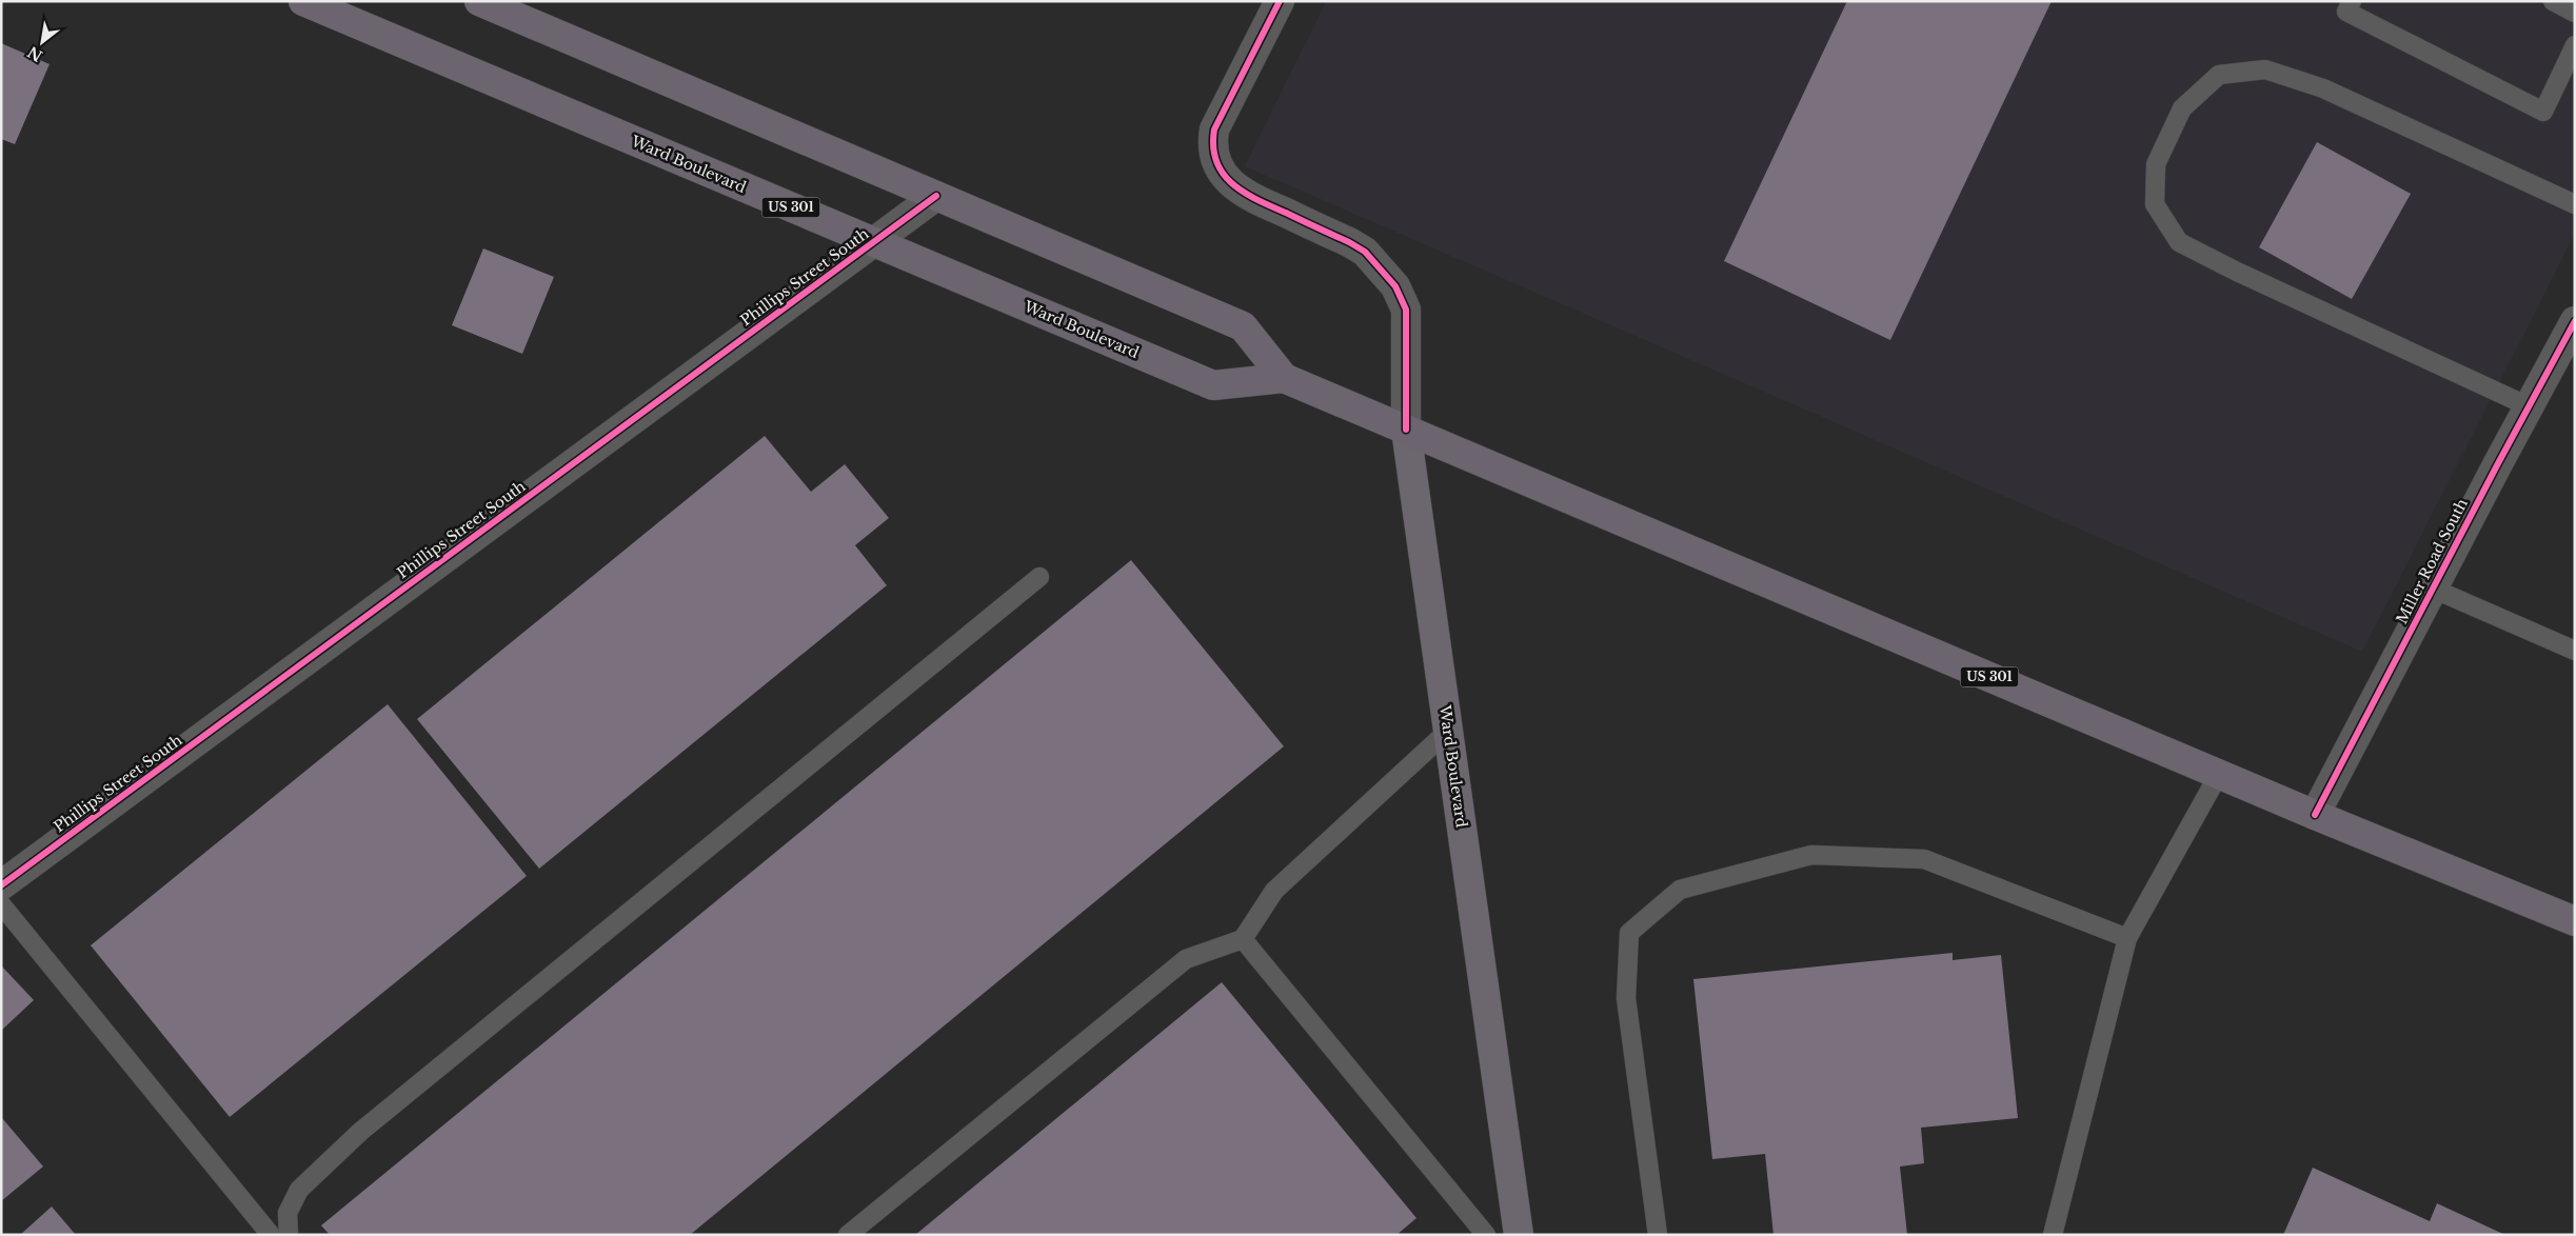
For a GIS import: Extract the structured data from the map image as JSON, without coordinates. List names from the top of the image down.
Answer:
{
  "streets": {
    "highway": ["Ward Boulevard", "US 301"],
    "street": ["Phillips Street South", "Miller Road South"]
  },
  "crossings": [
    ["Ward Boulevard", "US 301"],
    ["Ward Boulevard", "Phillips Street South"],
    ["US 301", "Miller Road South"]
  ],
  "north": "bottom left"
}
